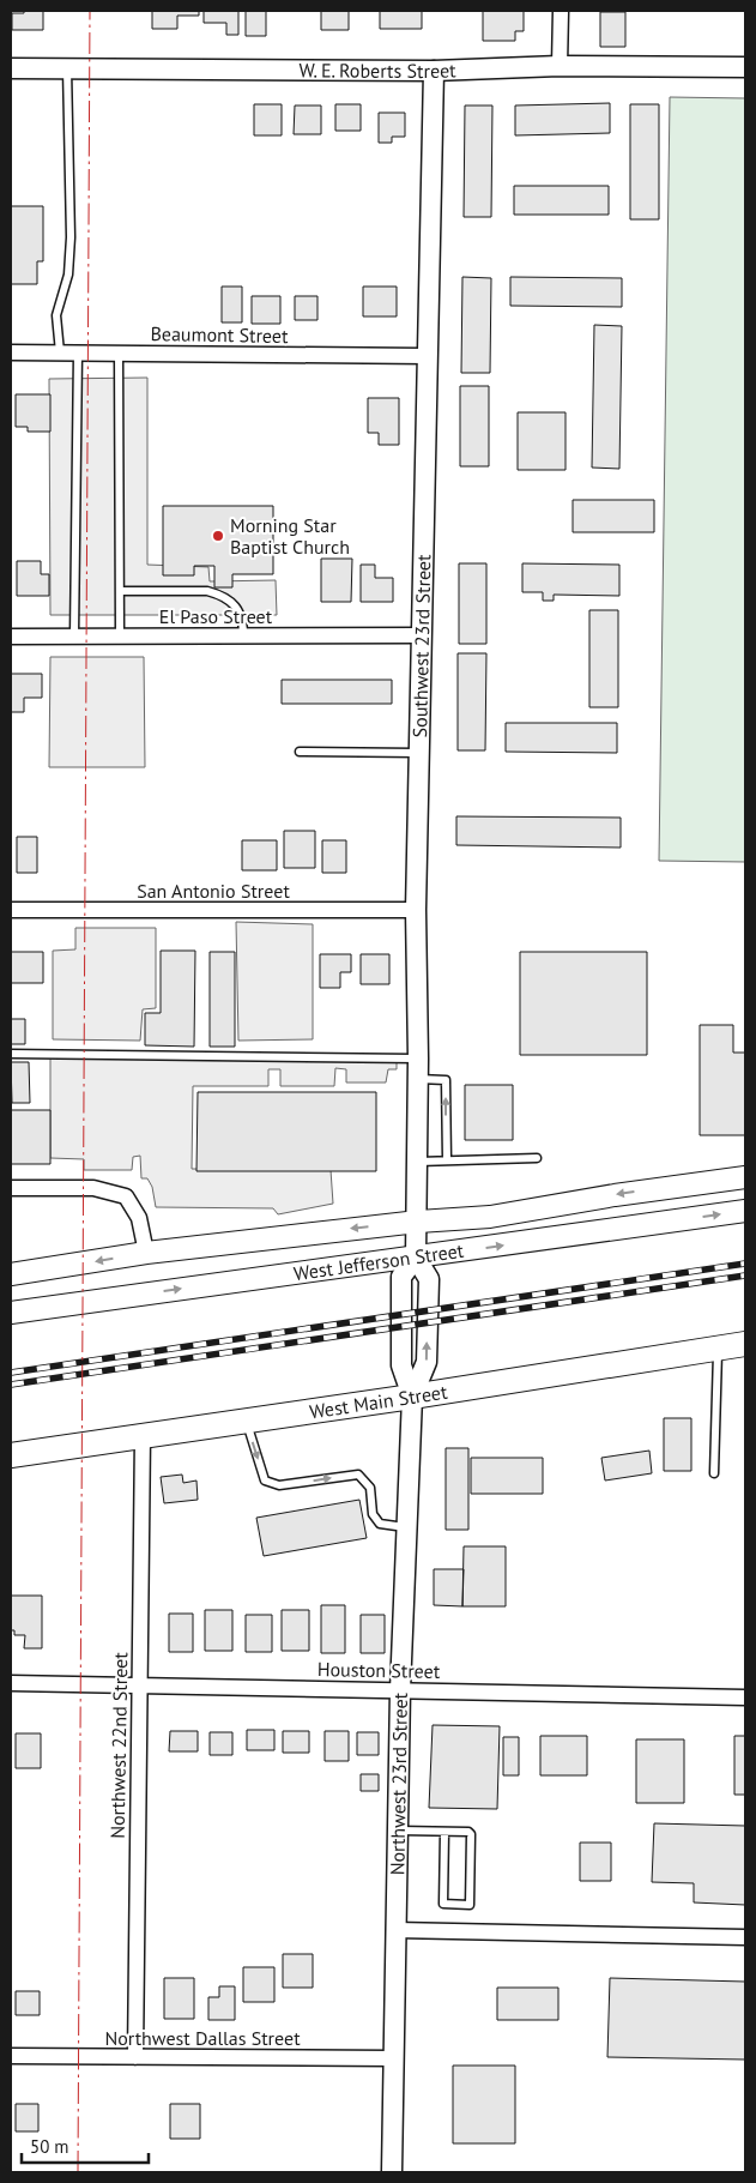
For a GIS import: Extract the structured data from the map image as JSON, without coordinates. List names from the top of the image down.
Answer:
{
  "streets": {
    "main road": ["West Jefferson Street", "West Main Street"],
    "street": [
      "W. E. Roberts Street",
      "Beaumont Street",
      "El Paso Street",
      "Southwest 23rd Street",
      "San Antonio Street",
      "Houston Street",
      "Northwest 22nd Street",
      "Northwest 23rd Street",
      "Northwest Dallas Street"
    ]
  },
  "crossings": [
    ["W. E. Roberts Street", "Southwest 23rd Street"],
    ["Beaumont Street", "Southwest 23rd Street"],
    ["El Paso Street", "Southwest 23rd Street"],
    ["Southwest 23rd Street", "San Antonio Street"],
    ["Southwest 23rd Street", "West Jefferson Street"],
    ["Southwest 23rd Street", "Northwest 23rd Street"],
    ["West Jefferson Street", "Northwest 23rd Street"],
    ["West Main Street", "Northwest 22nd Street"],
    ["West Main Street", "Northwest 23rd Street"],
    ["Houston Street", "Northwest 22nd Street"],
    ["Houston Street", "Northwest 23rd Street"],
    ["Northwest 22nd Street", "Northwest Dallas Street"],
    ["Northwest 23rd Street", "Northwest Dallas Street"]
  ],
  "places": ["Morning Star Baptist Church"],
  "scale_bar": "50 m"
}
